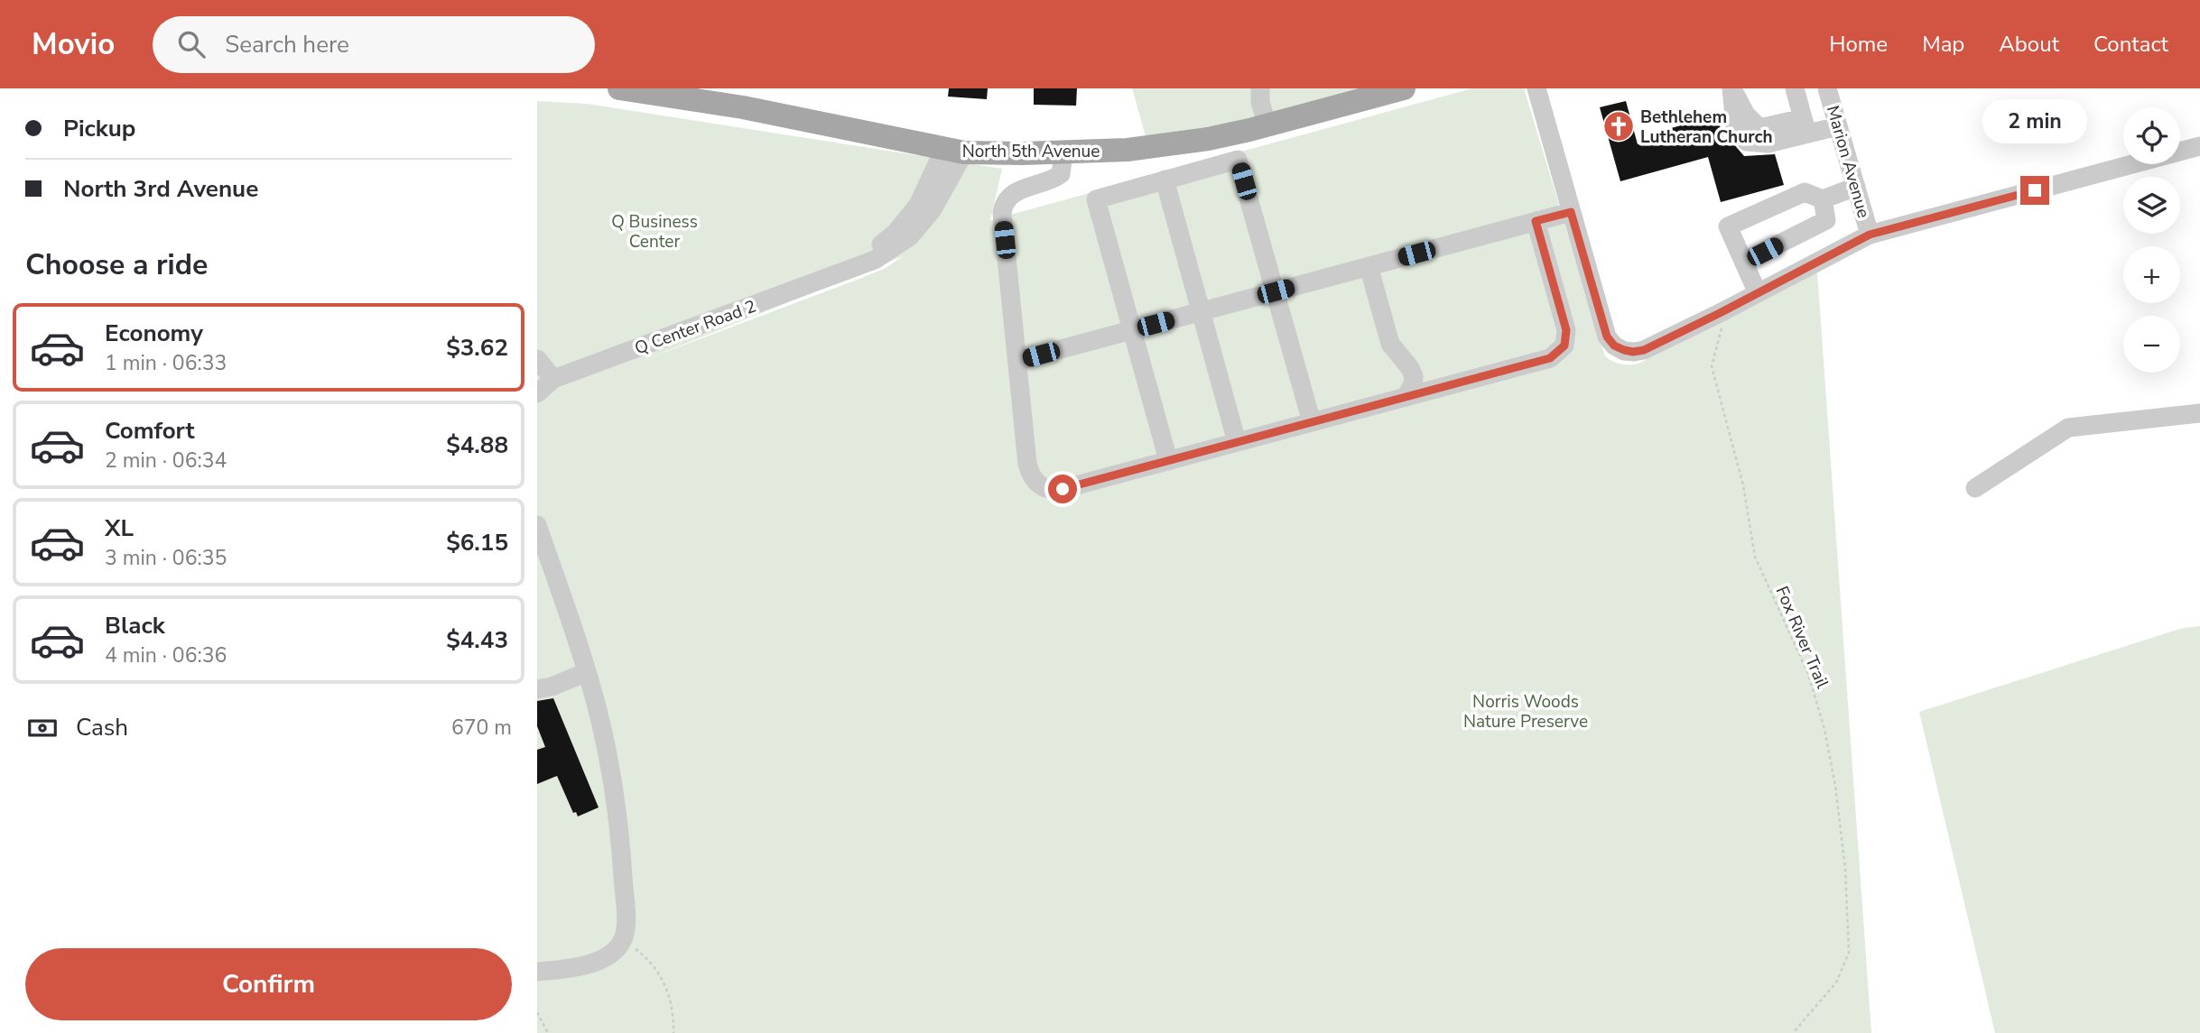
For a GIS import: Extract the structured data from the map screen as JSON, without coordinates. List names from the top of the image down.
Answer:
{
  "streets": {
    "main road": ["North 5th Avenue"],
    "street": ["Marion Avenue", "Q Center Road 2"],
    "path": ["Fox River Trail"]
  },
  "crossings": [
    ["North 5th Avenue", "Q Center Road 2"]
  ],
  "parks": ["Q Business Center", "Norris Woods Nature Preserve"],
  "places": {
    "church": ["Bethlehem Lutheran Church"]
  },
  "page": {
    "header": "Movio",
    "search": "Search here",
    "nav": [
      "Home",
      "Map",
      "About",
      "Contact"
    ],
    "banner": ["Pickup", "North 3rd Avenue"],
    "bubble": "2 min",
    "map_buttons": ["+", "−"],
    "heading": "Choose a ride",
    "list": [
      {
        "name": "Economy",
        "note": "1 min · 06:33",
        "value": "$3.62"
      },
      {
        "name": "Comfort",
        "note": "2 min · 06:34",
        "value": "$4.88"
      },
      {
        "name": "XL",
        "note": "3 min · 06:35",
        "value": "$6.15"
      },
      {
        "name": "Black",
        "note": "4 min · 06:36",
        "value": "$4.43"
      }
    ],
    "pay": ["Cash", "670 m"],
    "buttons": "Confirm"
  }
}
